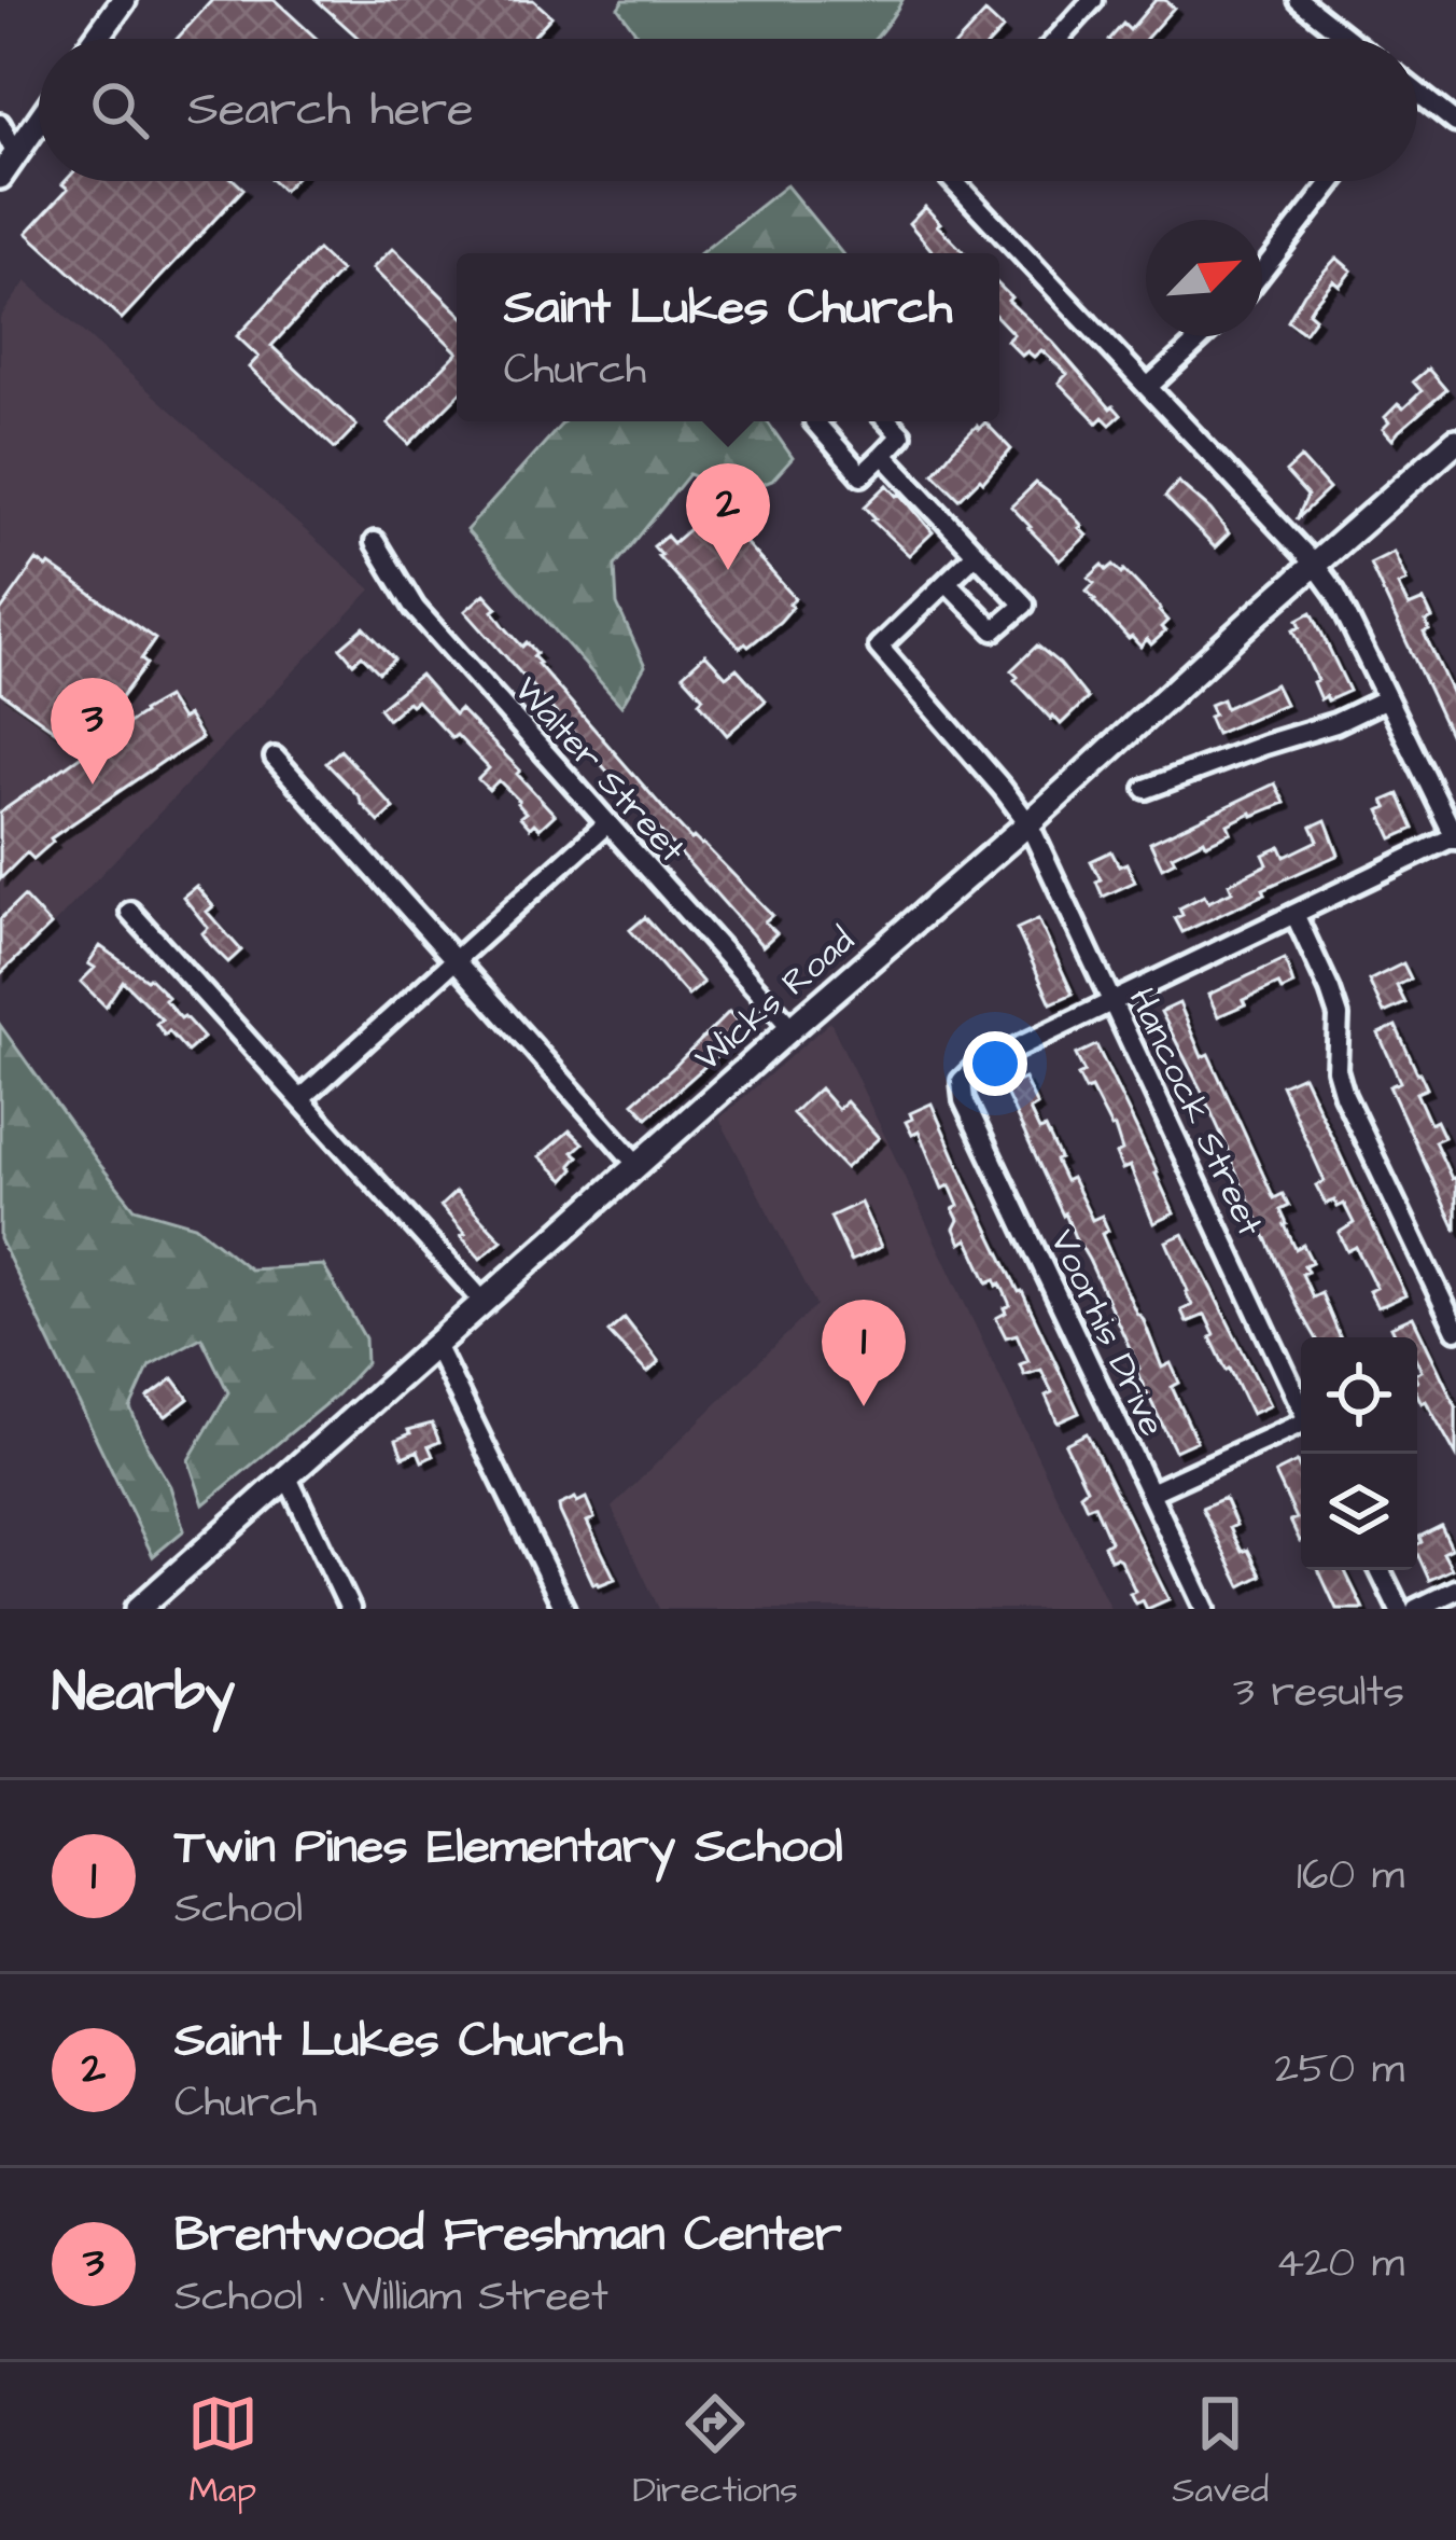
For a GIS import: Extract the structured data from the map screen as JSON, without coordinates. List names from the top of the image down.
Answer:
{
  "streets": {
    "main road": ["Wicks Road"],
    "street": ["Walter Street", "Hancock Street", "Voorhis Drive"]
  },
  "crossings": [
    ["Walter Street", "Wicks Road"],
    ["Wicks Road", "Hancock Street"],
    ["Hancock Street", "Voorhis Drive"]
  ],
  "north": "top right",
  "page": {
    "search": "Search here",
    "popup": ["Saint Lukes Church", "Church"],
    "pins": ["2", "3", "1"],
    "heading": ["Nearby", "3 results"],
    "list": [
      {
        "mark": "1",
        "name": "Twin Pines Elementary School",
        "note": "School",
        "value": "160 m"
      },
      {
        "mark": "2",
        "name": "Saint Lukes Church",
        "note": "Church",
        "value": "250 m"
      },
      {
        "mark": "3",
        "name": "Brentwood Freshman Center",
        "note": "School · William Street",
        "value": "420 m"
      }
    ],
    "nav": ["Map", "Directions", "Saved"]
  }
}
